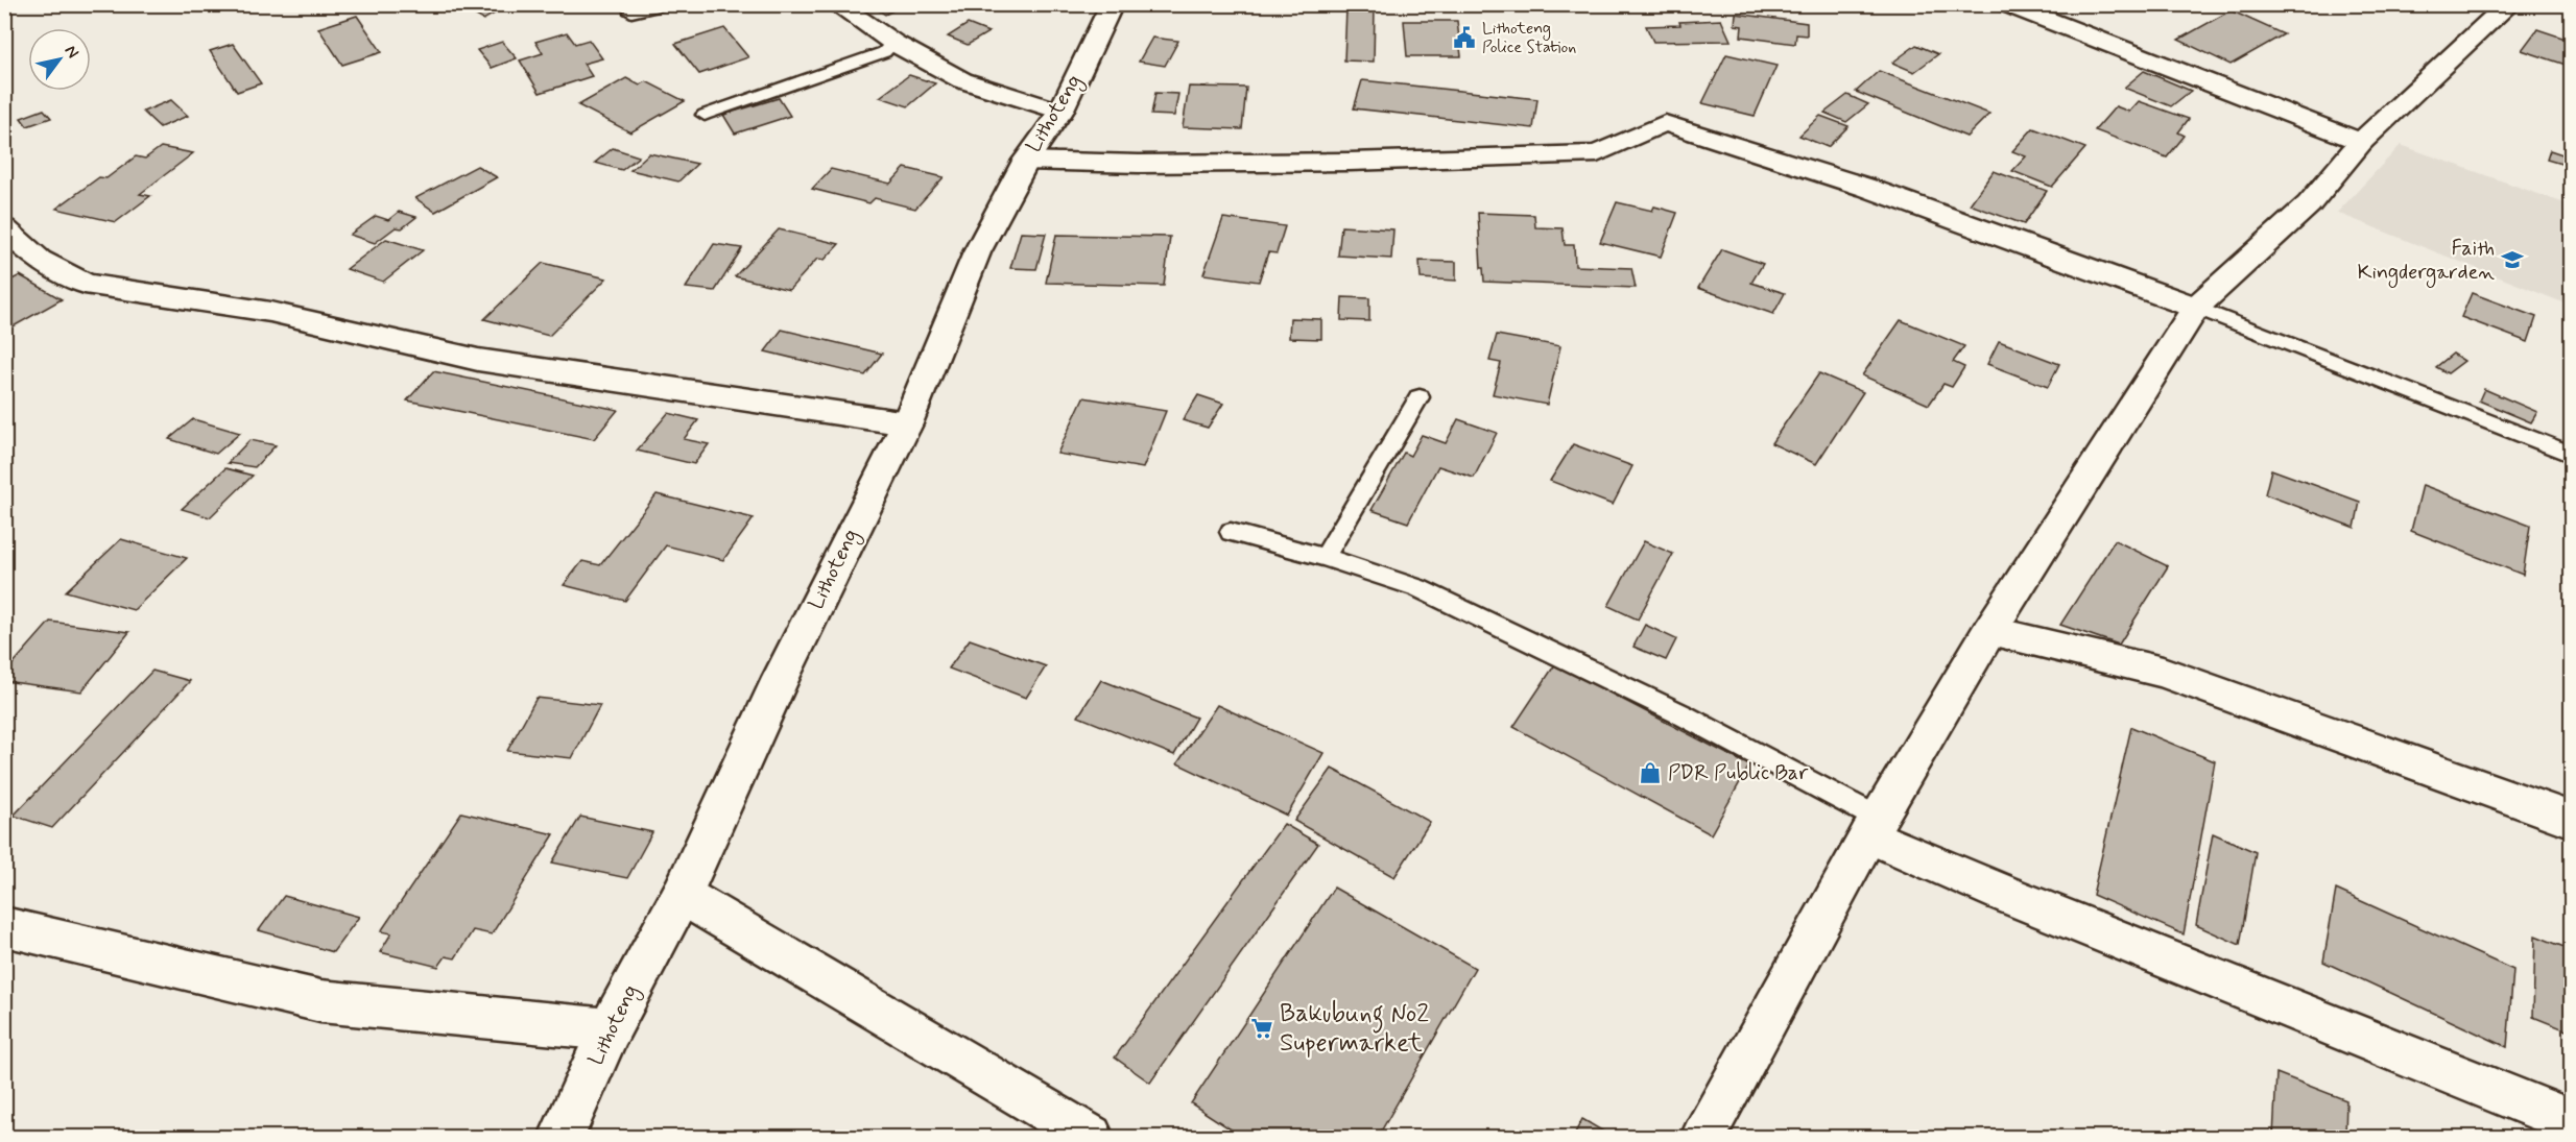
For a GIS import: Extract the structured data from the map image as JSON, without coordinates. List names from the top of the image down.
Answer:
{
  "streets": {
    "street": ["Lithoteng"]
  },
  "places": {
    "public building": ["Lithoteng Police Station"],
    "school or university": ["Faith Kingdergarden"],
    "shop": ["PDR Public Bar"],
    "supermarket": ["Bakubung No2 Supermarket"]
  },
  "north": "top right"
}
